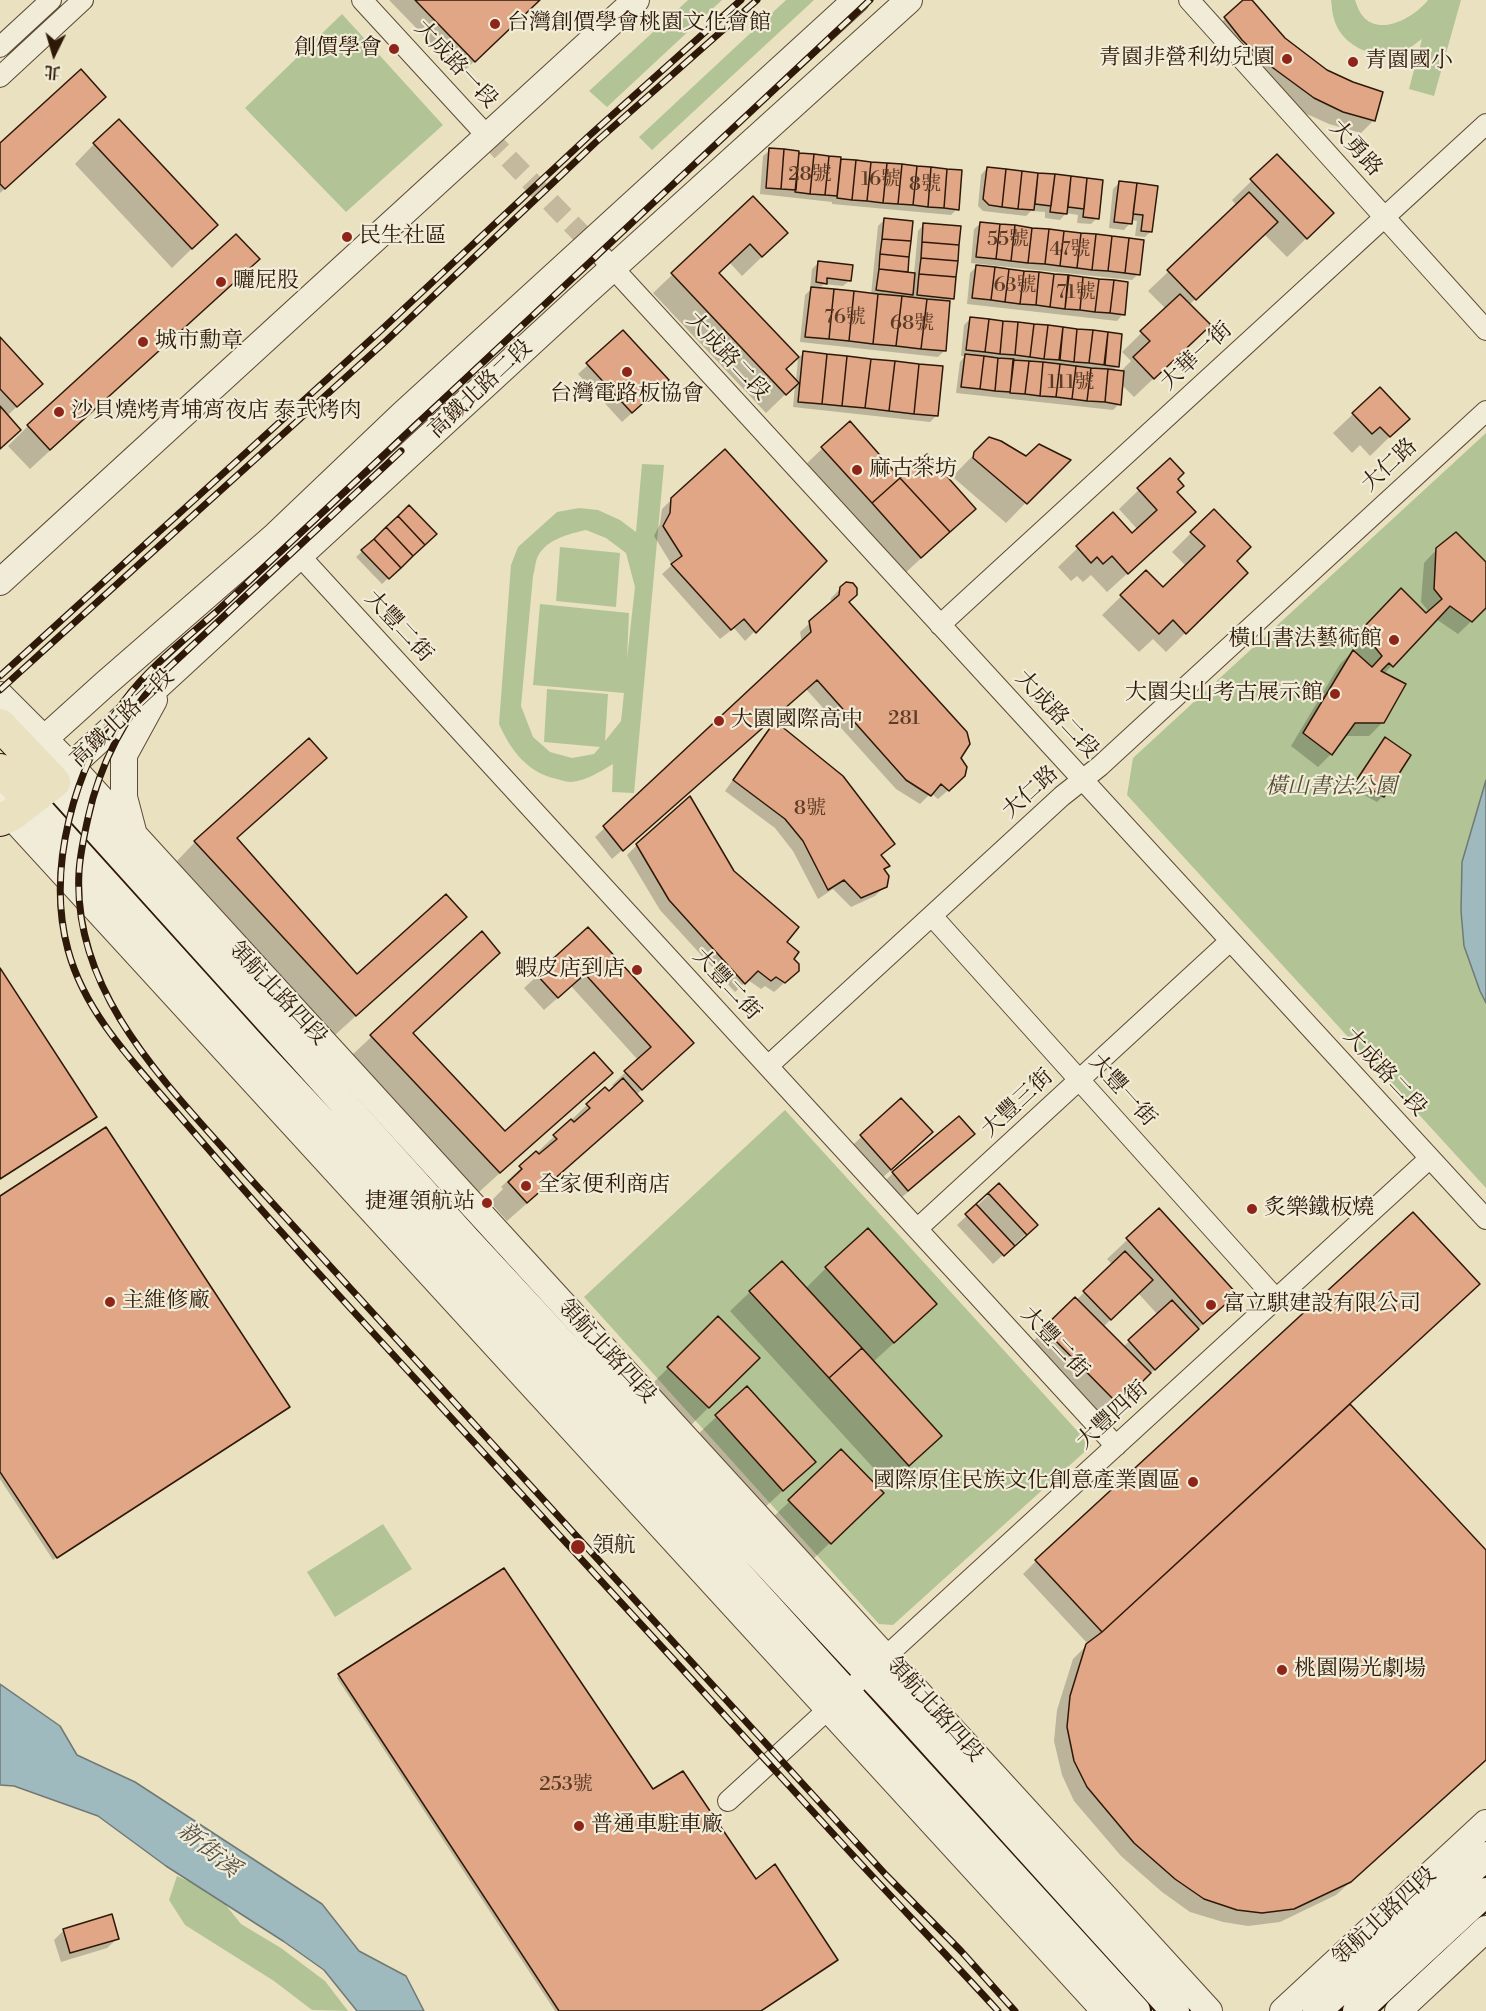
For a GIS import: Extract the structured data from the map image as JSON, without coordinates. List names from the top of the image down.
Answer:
{
  "streets": {
    "main road": ["領航北路四段"],
    "street": [
      "大成路一段",
      "大勇路",
      "大成路二段",
      "大華一街",
      "高鐵北路二段",
      "大仁路",
      "大豐二街",
      "大豐一街",
      "大豐三街",
      "大豐四街"
    ]
  },
  "crossings": [
    ["大勇路", "大華一街"],
    ["大成路二段", "大華一街"],
    ["大成路二段", "高鐵北路二段"],
    ["大成路二段", "大仁路"],
    ["大成路二段", "大豐三街"],
    ["大成路二段", "大豐四街"],
    ["高鐵北路二段", "大豐二街"],
    ["高鐵北路二段", "領航北路四段"],
    ["大仁路", "大豐二街"],
    ["大仁路", "大豐一街"],
    ["大豐二街", "大豐三街"],
    ["大豐二街", "大豐四街"],
    ["領航北路四段", "大豐四街"],
    ["大豐一街", "大豐三街"],
    ["大豐一街", "大豐四街"]
  ],
  "water": ["新街溪"],
  "parks": ["橫山書法公園"],
  "places": [
    "台灣創價學會桃園文化會館",
    "創價學會",
    "青園非營利幼兒園",
    "青園國小",
    "民生社區",
    "曬屁股",
    "城市勳章",
    "台灣電路板協會",
    "沙貝燒烤青埔宵夜店 泰式烤肉",
    "麻古茶坊",
    "橫山書法藝術館",
    "大園尖山考古展示館",
    "大園國際高中",
    "蝦皮店到店",
    "全家便利商店",
    "捷運領航站",
    "炙樂鐵板燒",
    "主維修廠",
    "富立騏建設有限公司",
    "國際原住民族文化創意產業園區",
    "領航",
    "桃園陽光劇場",
    "普通車駐車廠"
  ],
  "house_numbers": [
    "28號",
    "16號",
    "8號",
    "55號",
    "47號",
    "63號",
    "71號",
    "76號",
    "68號",
    "111號",
    "281",
    "8號",
    "253號"
  ],
  "north": "bottom"
}
